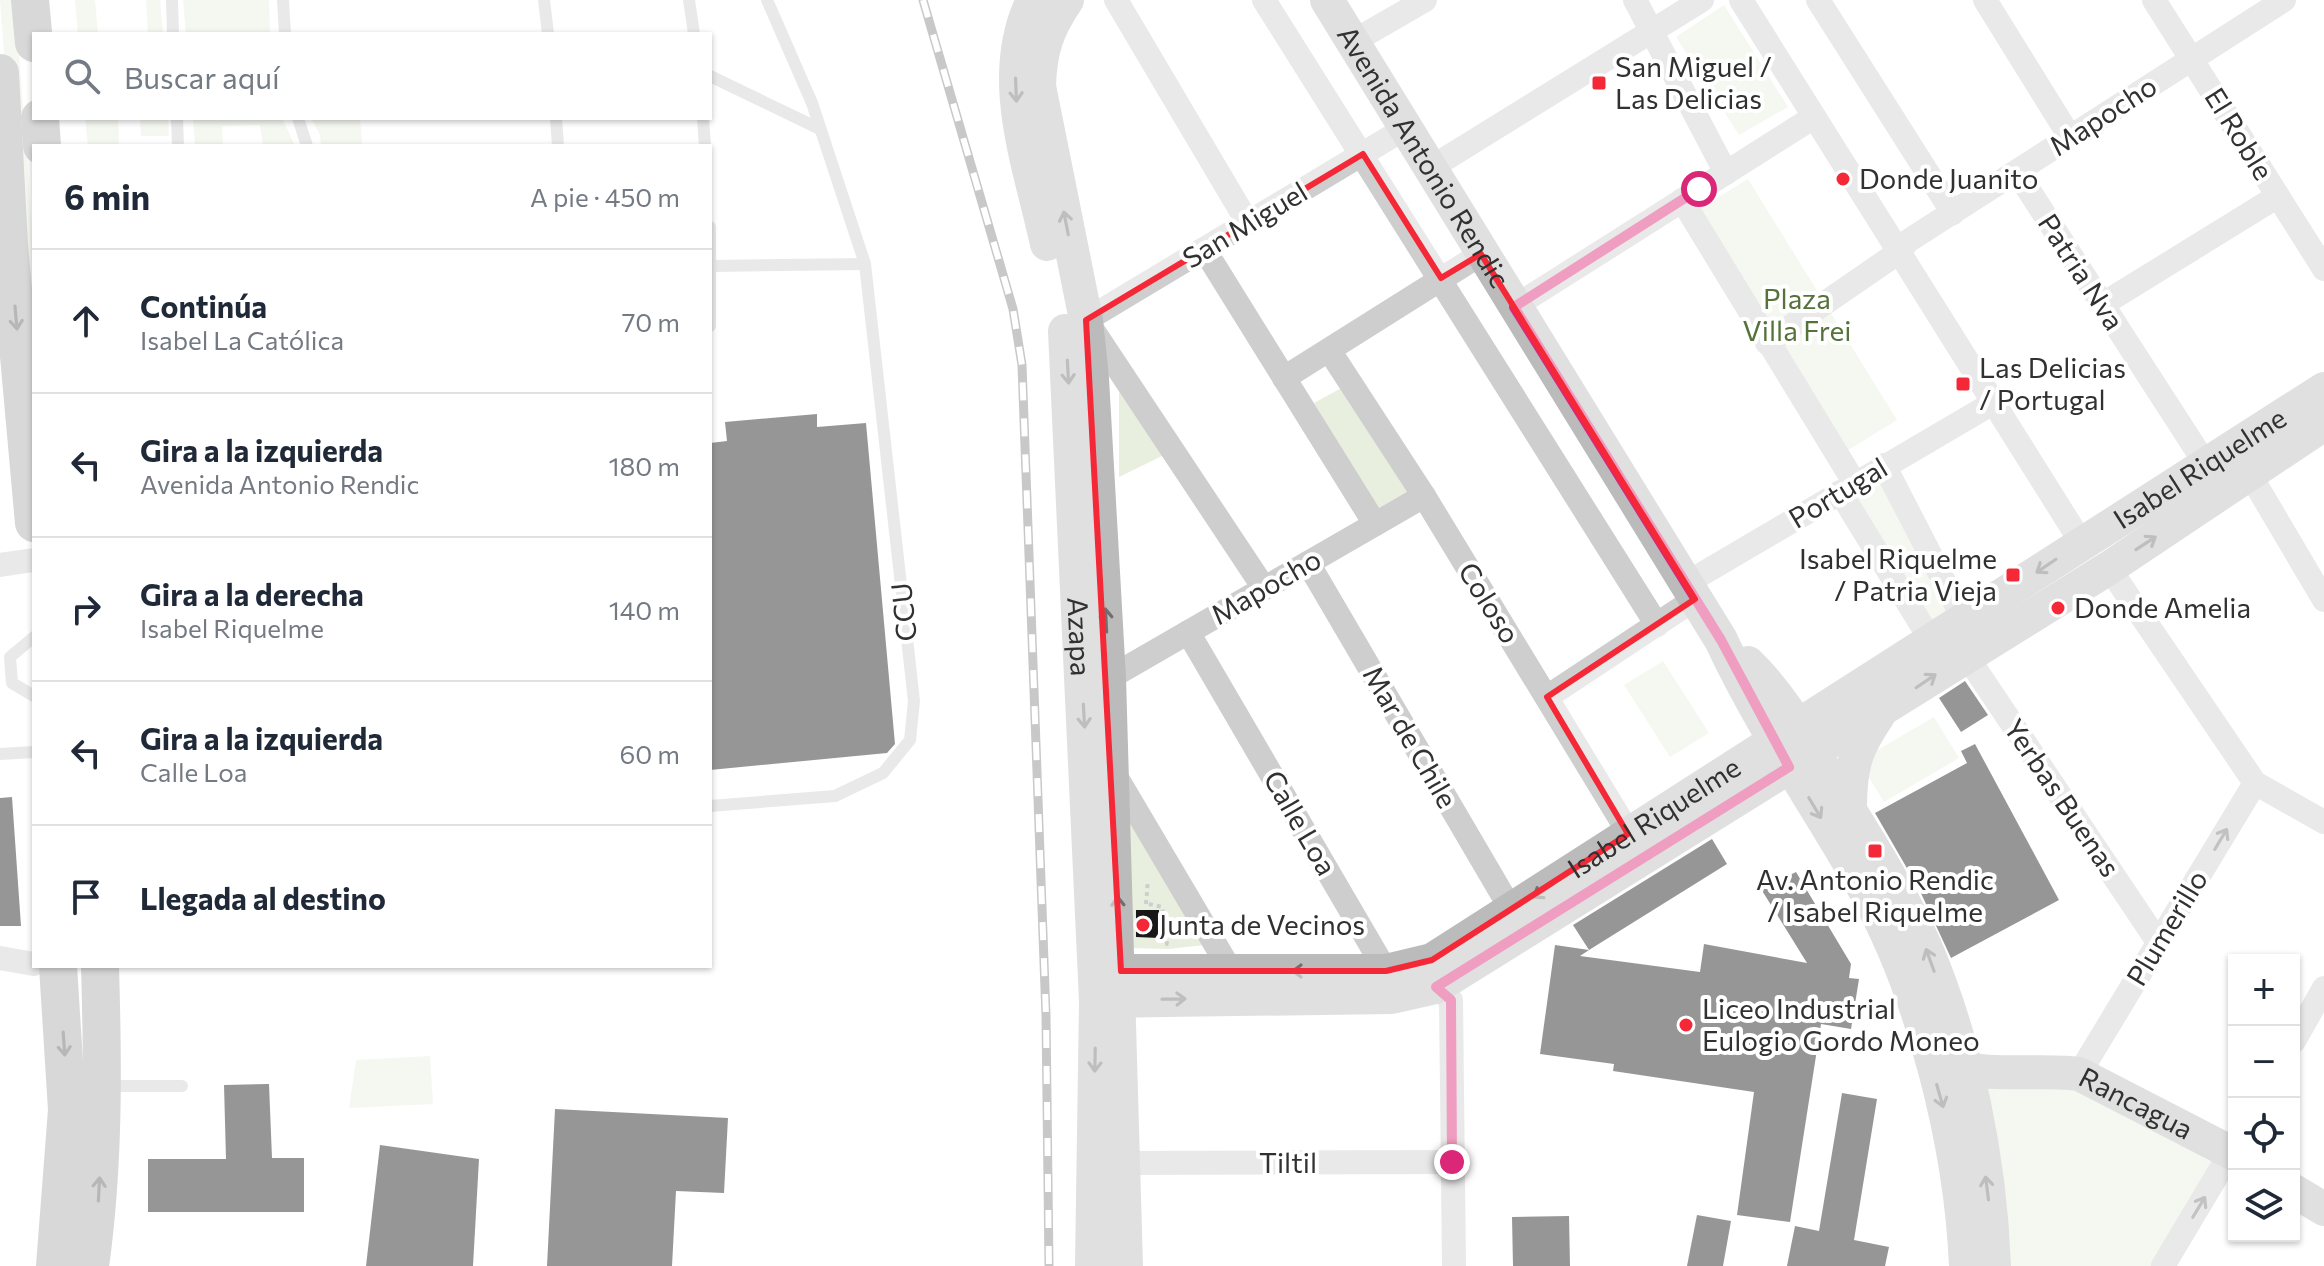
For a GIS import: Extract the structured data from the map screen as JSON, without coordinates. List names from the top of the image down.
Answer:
{
  "streets": {
    "street": [
      "Mapocho",
      "El Roble",
      "Avenida Antonio Rendic",
      "San Miguel",
      "Patria Nva",
      "Isabel Riquelme",
      "Portugal",
      "Coloso",
      "Azapa",
      "Mar de Chile",
      "Yerbas Buenas",
      "Calle Loa",
      "Plumerillo",
      "Rancagua",
      "Tiltil"
    ],
    "lane": ["CCU"]
  },
  "crossings": [
    ["Mapocho", "El Roble"],
    ["Mapocho", "Patria Nva"],
    ["Mapocho", "Coloso"],
    ["Mapocho", "Azapa"],
    ["Mapocho", "Mar de Chile"],
    ["Mapocho", "Calle Loa"],
    ["Avenida Antonio Rendic", "San Miguel"],
    ["Avenida Antonio Rendic", "Isabel Riquelme"],
    ["Avenida Antonio Rendic", "Portugal"],
    ["Avenida Antonio Rendic", "Rancagua"],
    ["San Miguel", "Azapa"],
    ["Patria Nva", "Isabel Riquelme"],
    ["Isabel Riquelme", "Coloso"],
    ["Isabel Riquelme", "Azapa"],
    ["Isabel Riquelme", "Mar de Chile"],
    ["Isabel Riquelme", "Yerbas Buenas"],
    ["Isabel Riquelme", "Calle Loa"],
    ["Portugal", "Coloso"],
    ["Portugal", "Yerbas Buenas"],
    ["Azapa", "Tiltil"],
    ["Yerbas Buenas", "Plumerillo"],
    ["Plumerillo", "Rancagua"]
  ],
  "one_way": ["Plumerillo"],
  "parks": ["Plaza Villa Frei"],
  "places": {
    "transit": [
      "San Miguel / Las Delicias",
      "Las Delicias / Portugal",
      "Isabel Riquelme / Patria Vieja",
      "Av. Antonio Rendic / Isabel Riquelme"
    ],
    "other": [
      "Donde Juanito",
      "Donde Amelia",
      "Junta de Vecinos",
      "Liceo Industrial Eulogio Gordo Moneo"
    ]
  },
  "page": {
    "search": "Buscar aquí",
    "heading": ["6 min", "A pie · 450 m"],
    "list": [
      ["Continúa", "Isabel La Católica", "70 m"],
      ["Gira a la izquierda", "Avenida Antonio Rendic", "180 m"],
      ["Gira a la derecha", "Isabel Riquelme", "140 m"],
      ["Gira a la izquierda", "Calle Loa", "60 m"],
      "Llegada al destino"
    ],
    "map_buttons": ["+", "−"]
  }
}
